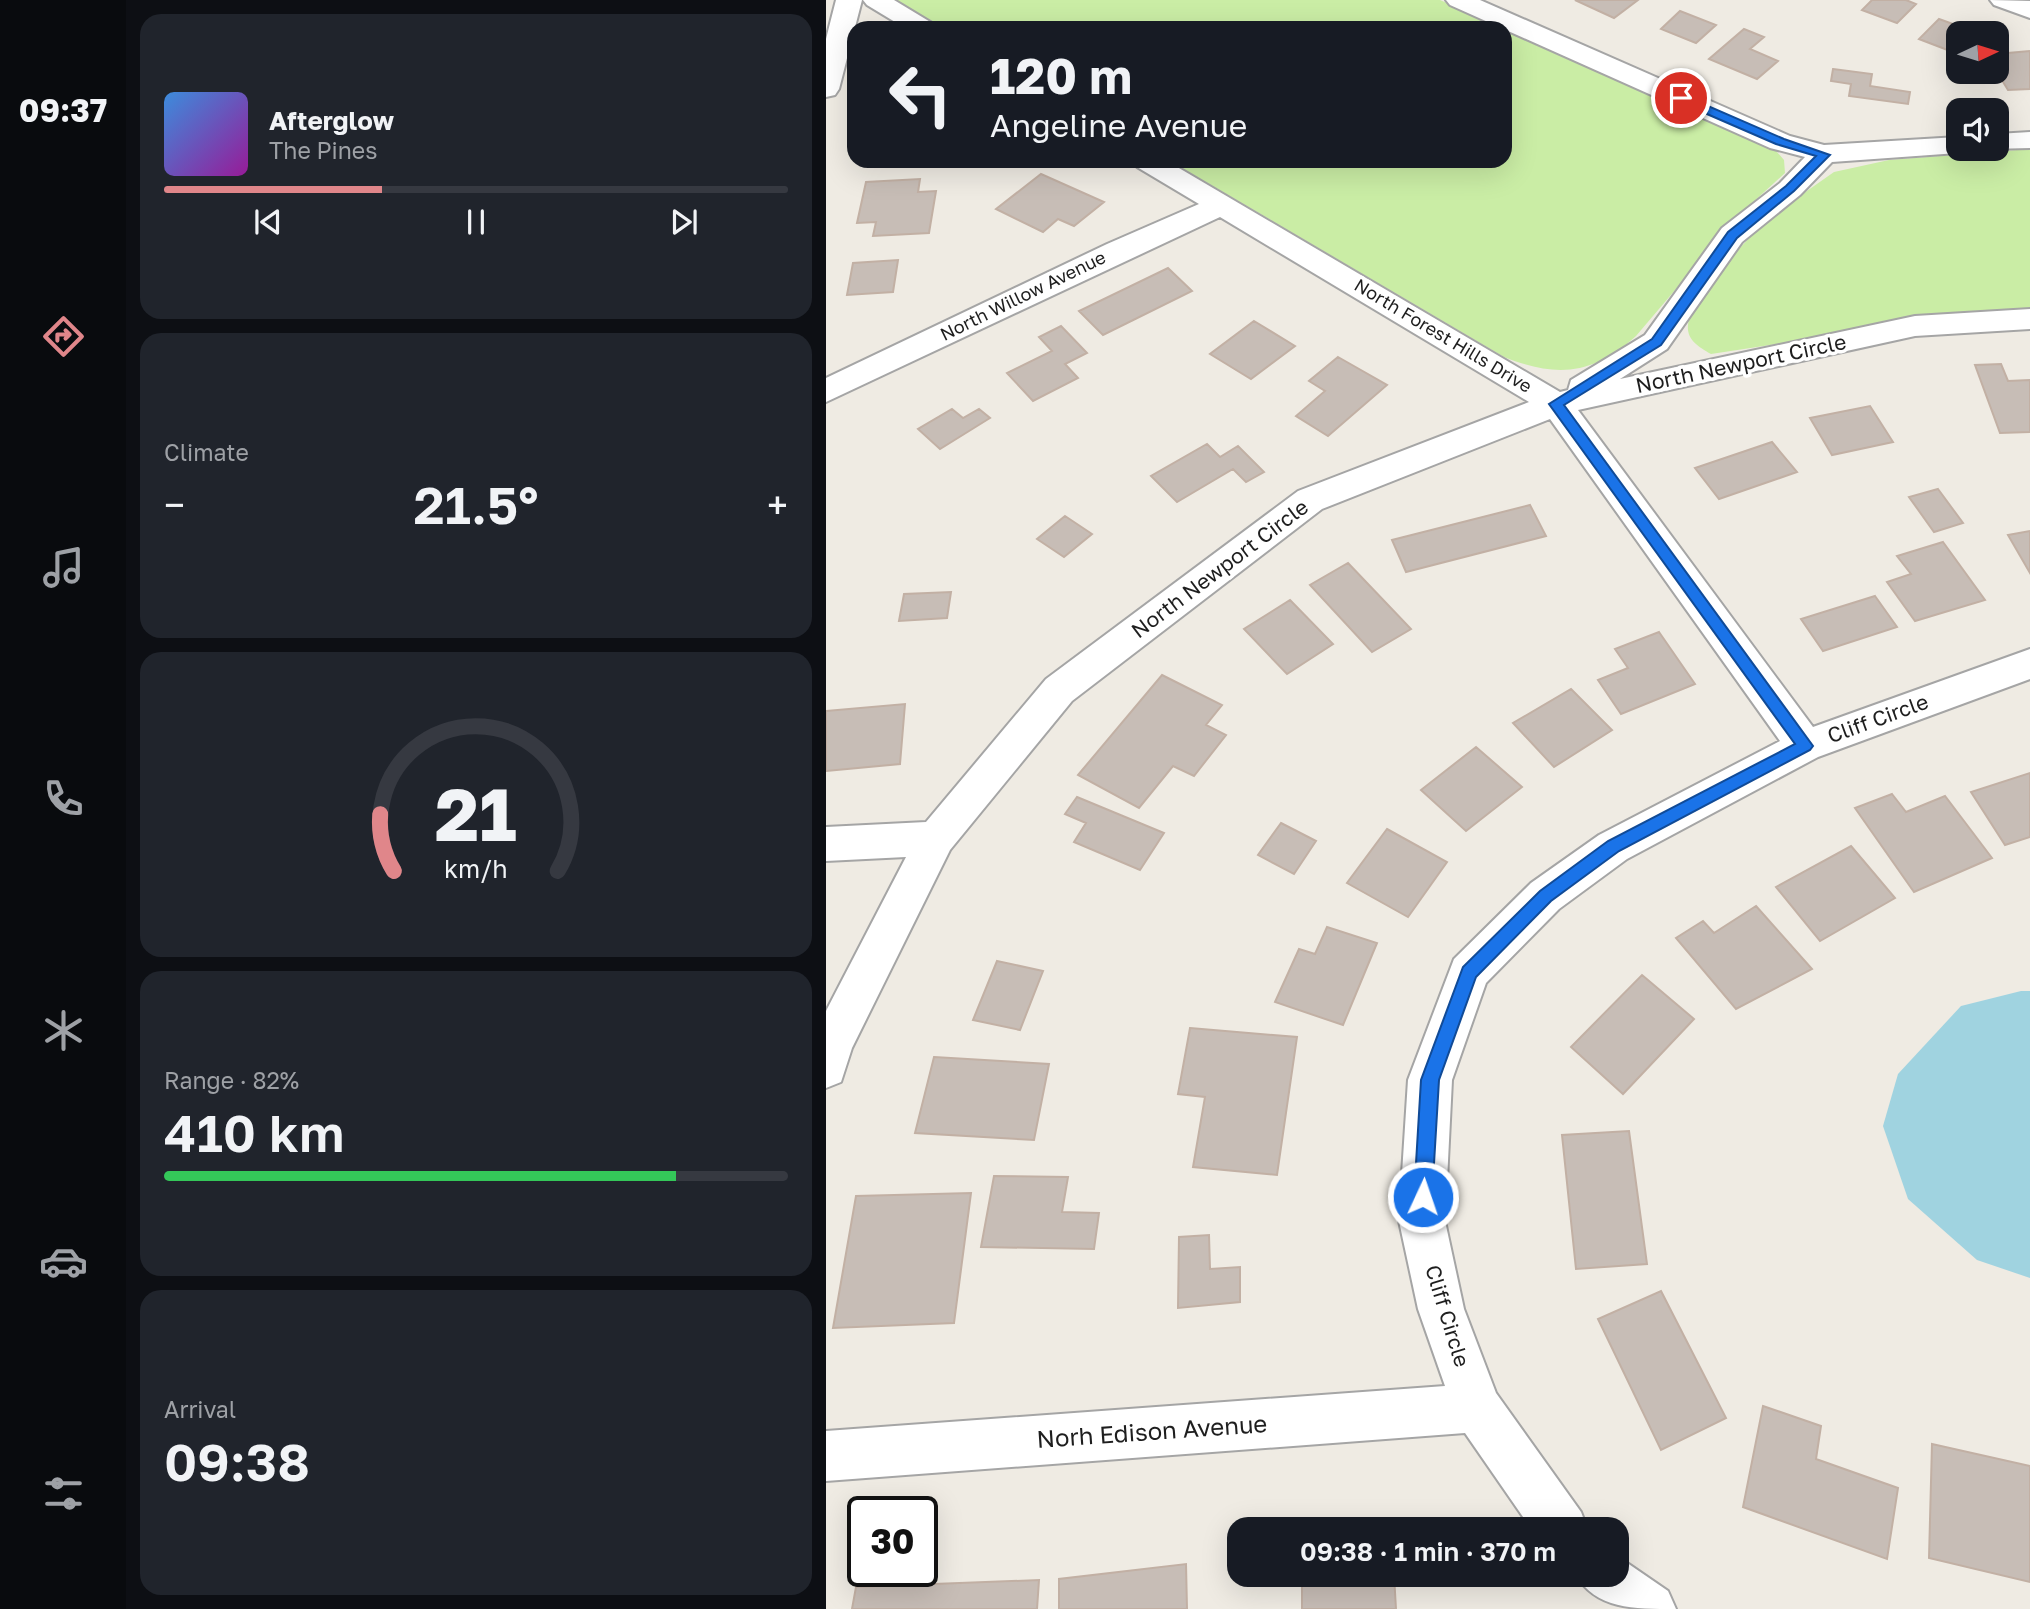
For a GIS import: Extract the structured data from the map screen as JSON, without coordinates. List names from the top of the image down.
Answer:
{
  "streets": {
    "street": [
      "North Willow Avenue",
      "North Forest Hills Drive",
      "North Newport Circle",
      "Cliff Circle",
      "Norh Edison Avenue"
    ]
  },
  "crossings": [
    ["North Willow Avenue", "North Forest Hills Drive"],
    ["North Forest Hills Drive", "North Newport Circle"],
    ["Cliff Circle", "Norh Edison Avenue"]
  ],
  "north": "right",
  "page": {
    "tabs": "09:37",
    "turn": ["120 m", "Angeline Avenue"],
    "song": ["Afterglow", "The Pines"],
    "tile": [
      "Climate",
      ["Range · 82%", "410 km"],
      ["Arrival", "09:38"]
    ],
    "heat": ["−", "21.5°", "+"],
    "limit": "30",
    "trip": "09:38 · 1 min · 370 m",
    "gauge": ["21", "km/h"]
  }
}
